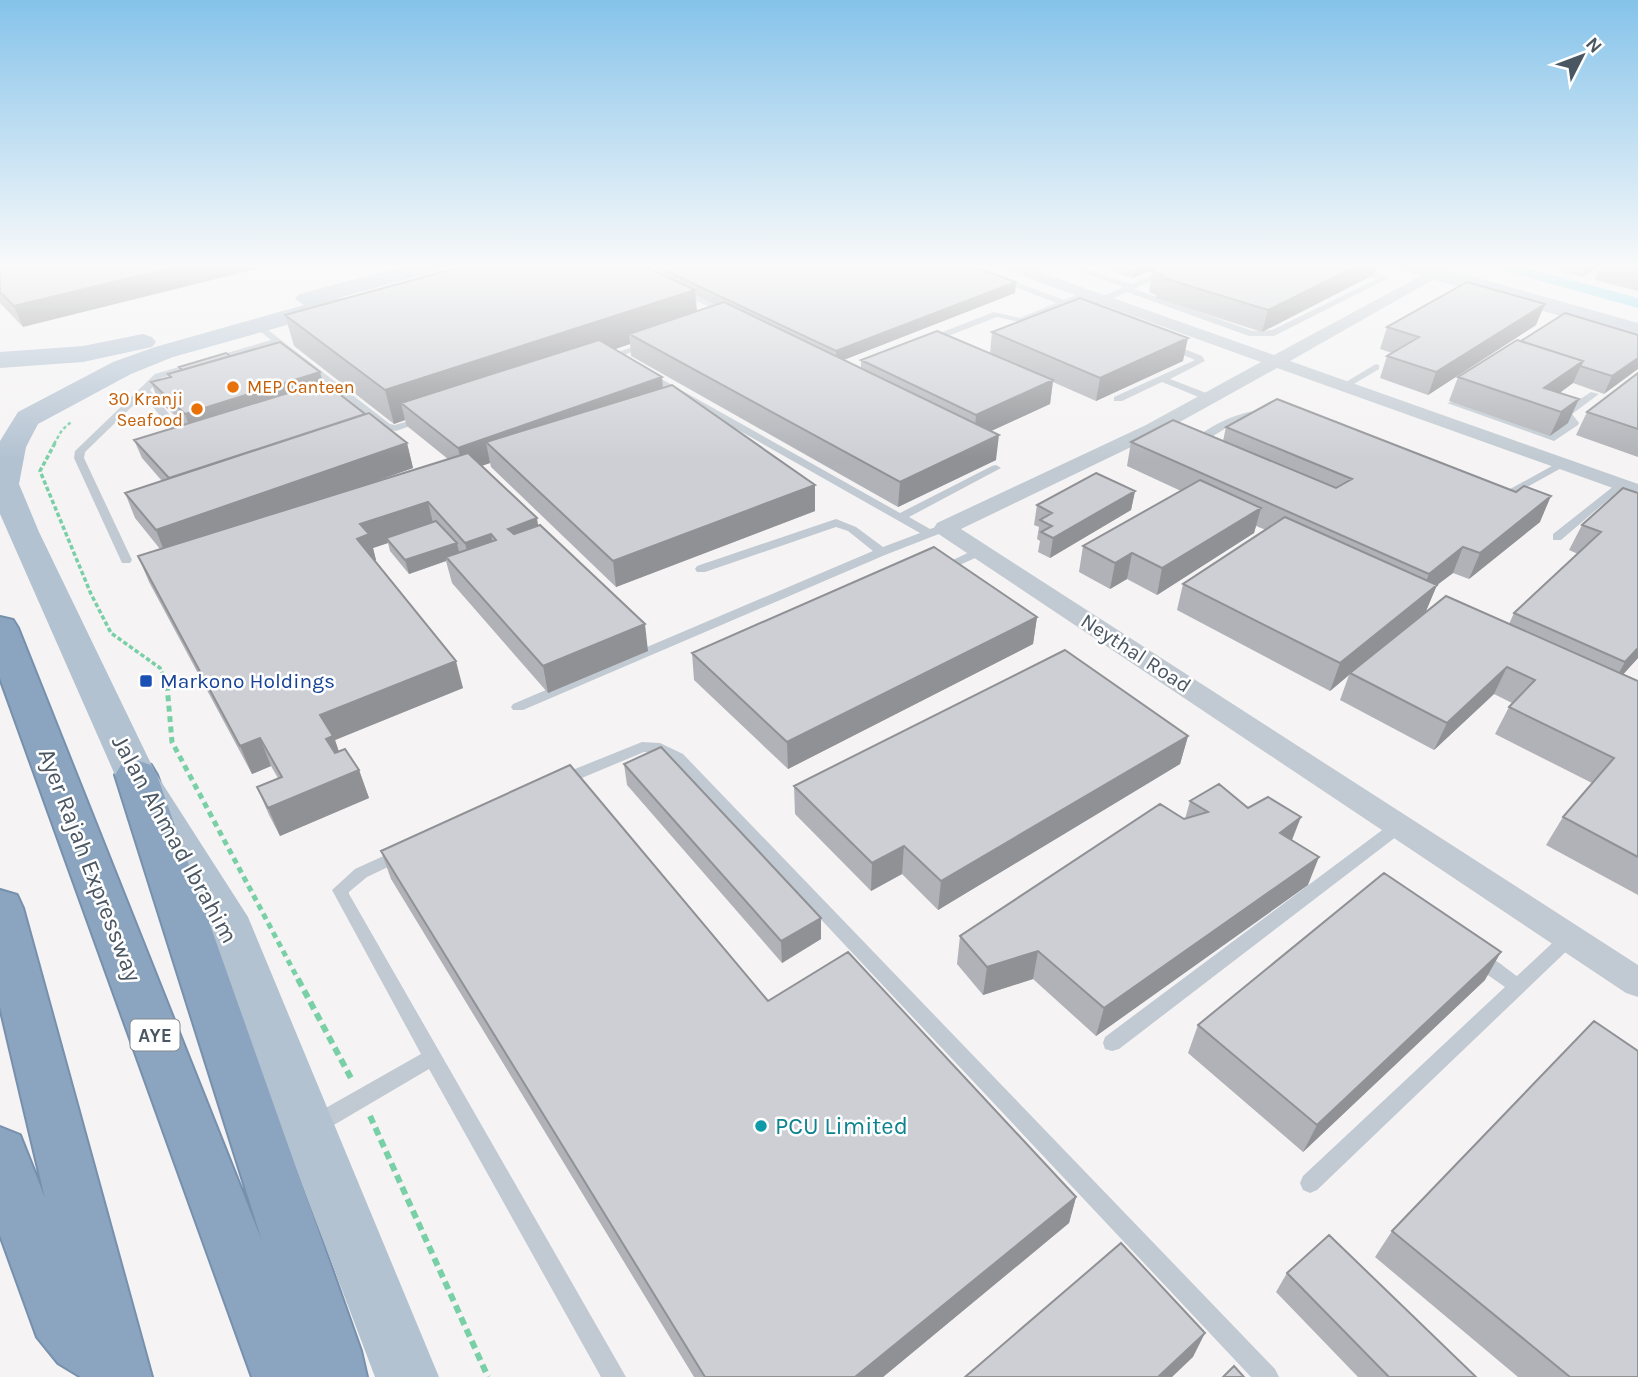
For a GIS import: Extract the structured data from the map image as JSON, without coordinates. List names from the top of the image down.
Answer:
{
  "streets": {
    "highway": ["Ayer Rajah Expressway", "AYE"],
    "main road": ["Jalan Ahmad Ibrahim"],
    "street": ["Neythal Road"]
  },
  "places": {
    "other": ["MEP Canteen", "30 Kranji Seafood", "PCU Limited"],
    "transit": ["Markono Holdings"]
  },
  "north": "top right"
}
